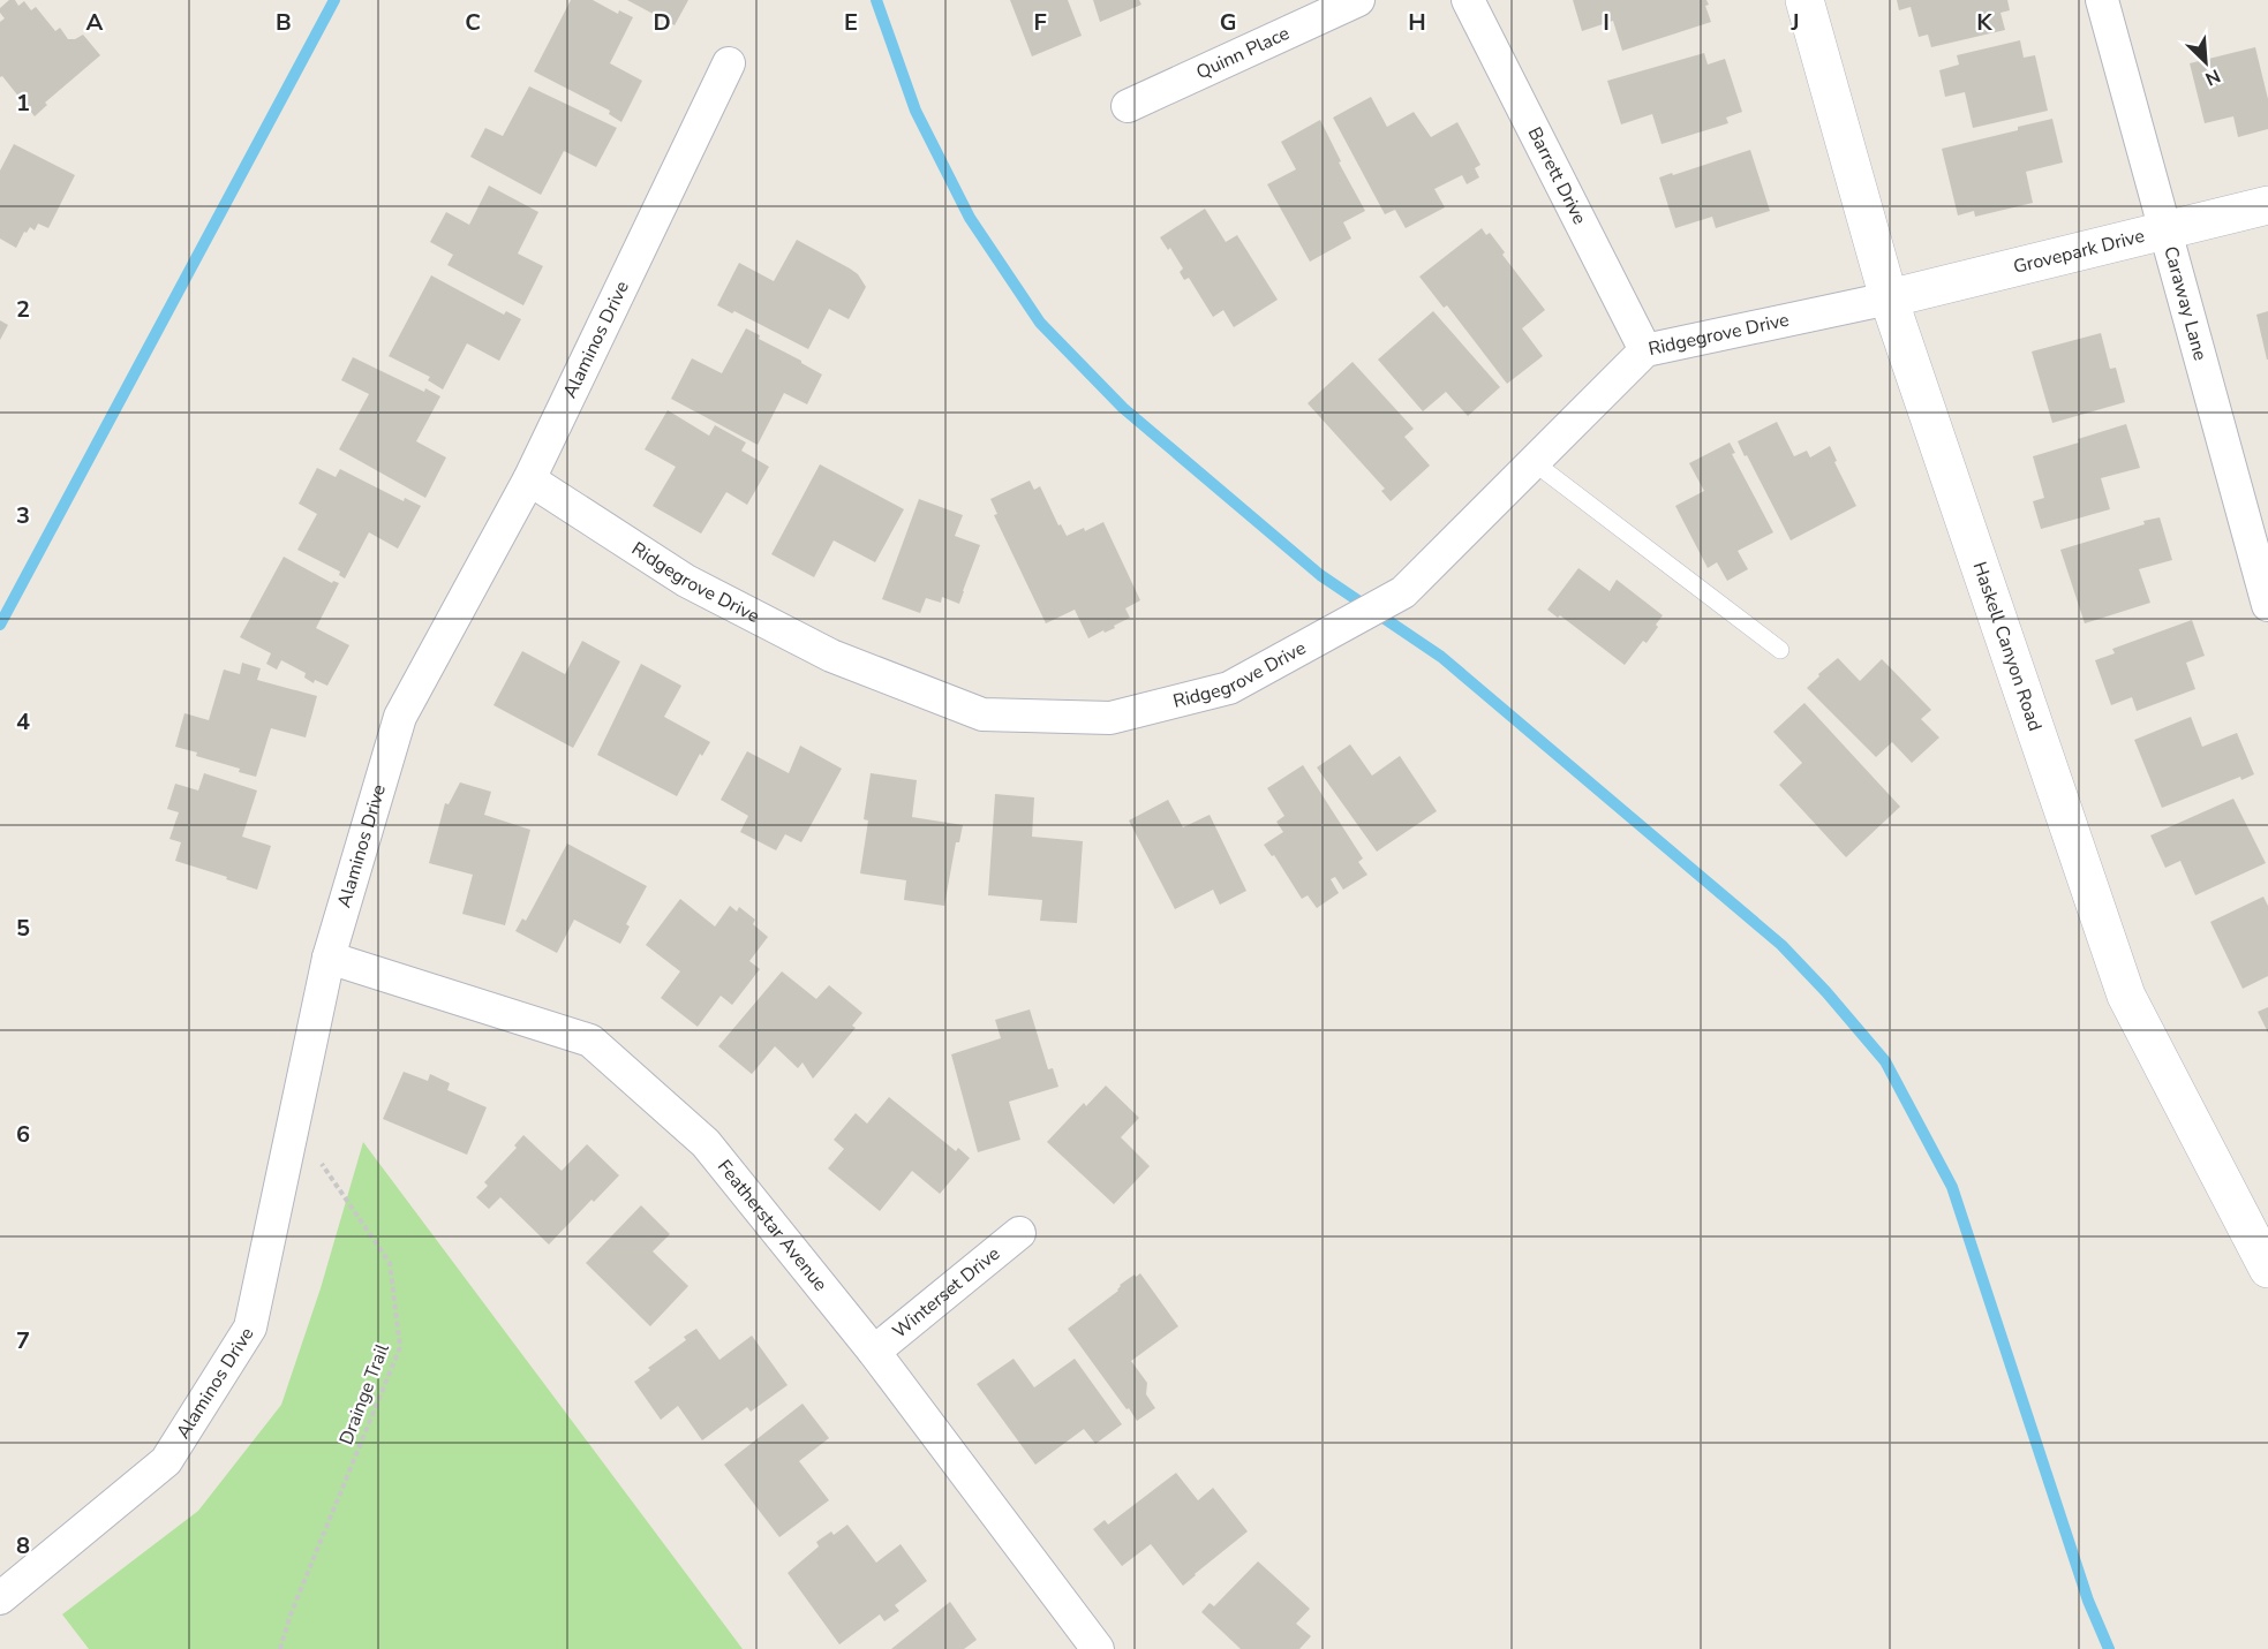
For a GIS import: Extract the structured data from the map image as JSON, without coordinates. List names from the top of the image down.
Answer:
{
  "streets": {
    "main road": ["Grovepark Drive", "Haskell Canyon Road"],
    "street": [
      "Quinn Place",
      "Barrett Drive",
      "Caraway Lane",
      "Ridgegrove Drive",
      "Alaminos Drive",
      "Featherstar Avenue",
      "Winterset Drive"
    ],
    "path": ["Drainge Trail"]
  },
  "crossings": [
    ["Barrett Drive", "Ridgegrove Drive"],
    ["Grovepark Drive", "Caraway Lane"],
    ["Grovepark Drive", "Ridgegrove Drive"],
    ["Grovepark Drive", "Haskell Canyon Road"],
    ["Ridgegrove Drive", "Alaminos Drive"],
    ["Ridgegrove Drive", "Haskell Canyon Road"],
    ["Alaminos Drive", "Featherstar Avenue"],
    ["Alaminos Drive", "Drainge Trail"],
    ["Featherstar Avenue", "Winterset Drive"]
  ],
  "north": "bottom right",
  "grid": {
    "columns": [
      "A",
      "B",
      "C",
      "D",
      "E",
      "F",
      "G",
      "H",
      "I",
      "J",
      "K"
    ],
    "rows": [
      "1",
      "2",
      "3",
      "4",
      "5",
      "6",
      "7",
      "8"
    ]
  }
}
